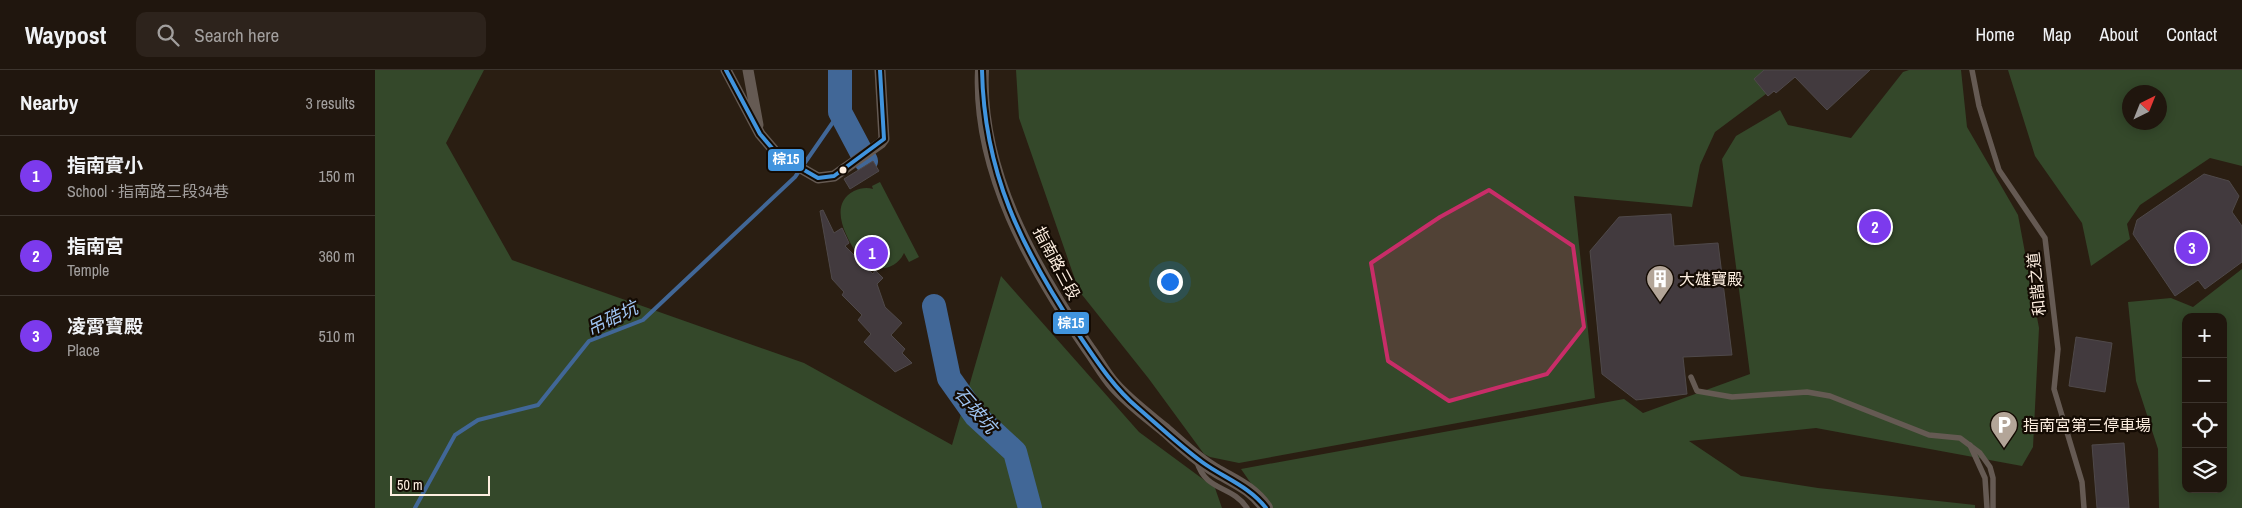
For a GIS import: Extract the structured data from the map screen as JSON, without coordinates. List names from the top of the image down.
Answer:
{
  "streets": {
    "street": ["指南路三段"],
    "lane": ["和諧之道"]
  },
  "water": ["吊硞坑", "石坡坑"],
  "places": {
    "building": ["大雄寶殿"],
    "parking": ["指南宮第三停車場"]
  },
  "lines": ["transit line 棕15"],
  "scale_bar": "50 m",
  "north": "top right",
  "page": {
    "header": "Waypost",
    "search": "Search here",
    "nav": [
      "Home",
      "Map",
      "About",
      "Contact"
    ],
    "heading": ["Nearby", "3 results"],
    "list": [
      {
        "mark": "1",
        "name": "指南實小",
        "note": "School · 指南路三段34巷",
        "value": "150 m"
      },
      {
        "mark": "2",
        "name": "指南宮",
        "note": "Temple",
        "value": "360 m"
      },
      {
        "mark": "3",
        "name": "凌霄寶殿",
        "note": "Place",
        "value": "510 m"
      }
    ],
    "pins": ["2", "3", "1"],
    "map_buttons": ["+", "−"],
    "scale": "50 m"
  }
}
